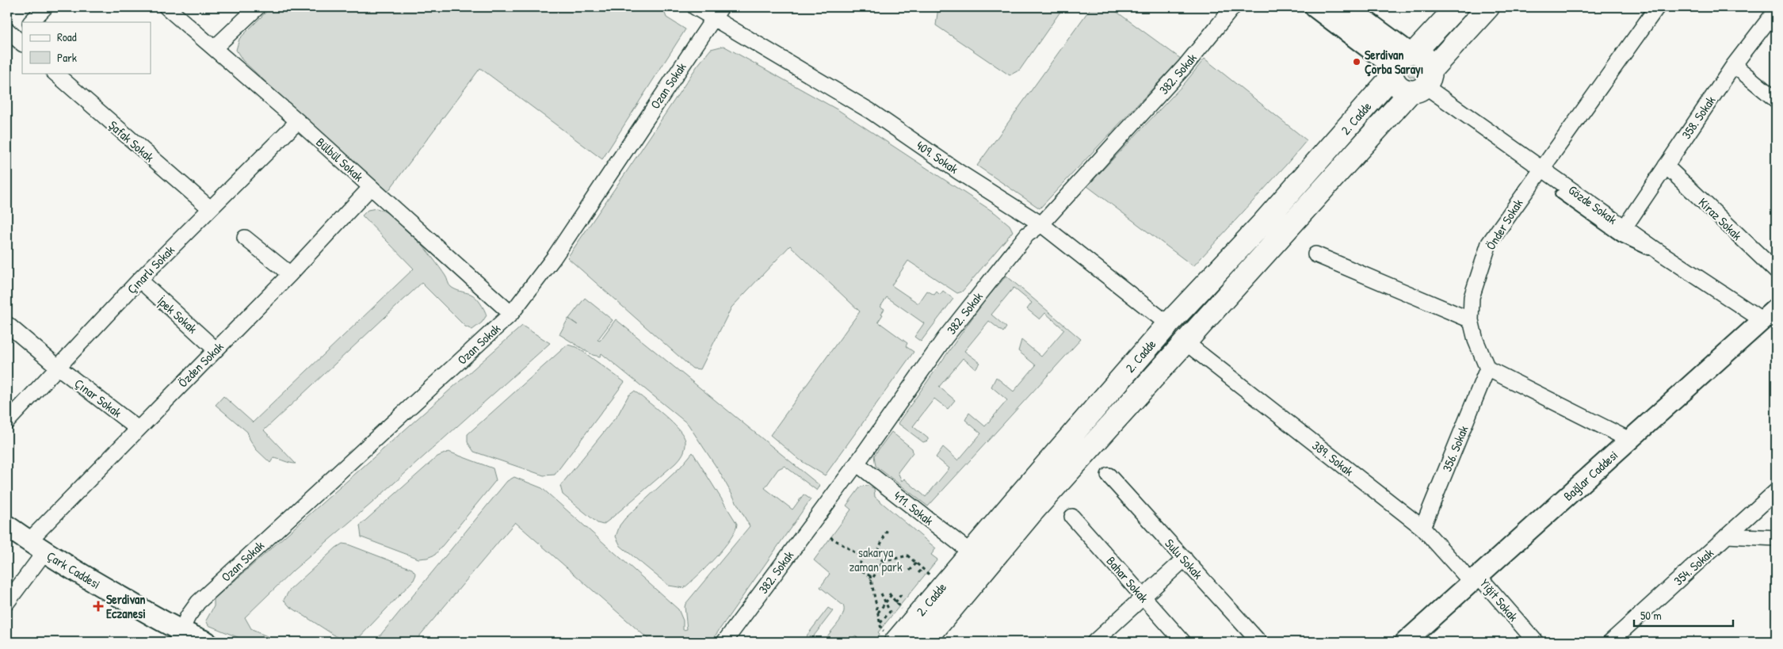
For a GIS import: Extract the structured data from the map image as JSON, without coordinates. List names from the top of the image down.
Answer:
{
  "streets": {
    "main road": ["2. Cadde", "Çark Caddesi"],
    "street": [
      "382. Sokak",
      "Ozan Sokak",
      "358. Sokak",
      "Şafak Sokak",
      "409. Sokak",
      "Bülbül Sokak",
      "Gözde Sokak",
      "Kiraz Sokak",
      "Önder Sokak",
      "Çınarlı Sokak",
      "İpek Sokak",
      "Özden Sokak",
      "Çınar Sokak",
      "356. Sokak",
      "389. Sokak",
      "Bağlar Caddesi",
      "411. Sokak",
      "Sulu Sokak",
      "354. Sokak",
      "Bahar Sokak",
      "Yiğit Sokak"
    ]
  },
  "crossings": [
    ["382. Sokak", "409. Sokak"],
    ["382. Sokak", "411. Sokak"],
    ["Ozan Sokak", "409. Sokak"],
    ["Ozan Sokak", "Bülbül Sokak"],
    ["Ozan Sokak", "Çark Caddesi"],
    ["358. Sokak", "Gözde Sokak"],
    ["358. Sokak", "Kiraz Sokak"],
    ["2. Cadde", "409. Sokak"],
    ["2. Cadde", "Gözde Sokak"],
    ["2. Cadde", "389. Sokak"],
    ["2. Cadde", "411. Sokak"],
    ["Şafak Sokak", "Çınarlı Sokak"],
    ["Bülbül Sokak", "Çınarlı Sokak"],
    ["Bülbül Sokak", "Özden Sokak"],
    ["Gözde Sokak", "Önder Sokak"],
    ["Gözde Sokak", "Bağlar Caddesi"],
    ["Önder Sokak", "356. Sokak"],
    ["Çınarlı Sokak", "İpek Sokak"],
    ["Çınarlı Sokak", "Çınar Sokak"],
    ["İpek Sokak", "Özden Sokak"],
    ["Özden Sokak", "Çınar Sokak"],
    ["Özden Sokak", "Çark Caddesi"],
    ["356. Sokak", "389. Sokak"],
    ["389. Sokak", "Bağlar Caddesi"],
    ["389. Sokak", "Yiğit Sokak"],
    ["Bağlar Caddesi", "Yiğit Sokak"]
  ],
  "parks": ["sakarya zaman park"],
  "places": {
    "other": ["Serdivan Çorba Sarayı"],
    "health": ["Serdivan Eczanesi"]
  },
  "legend": ["Road", "Park"],
  "scale_bar": "50 m"
}
